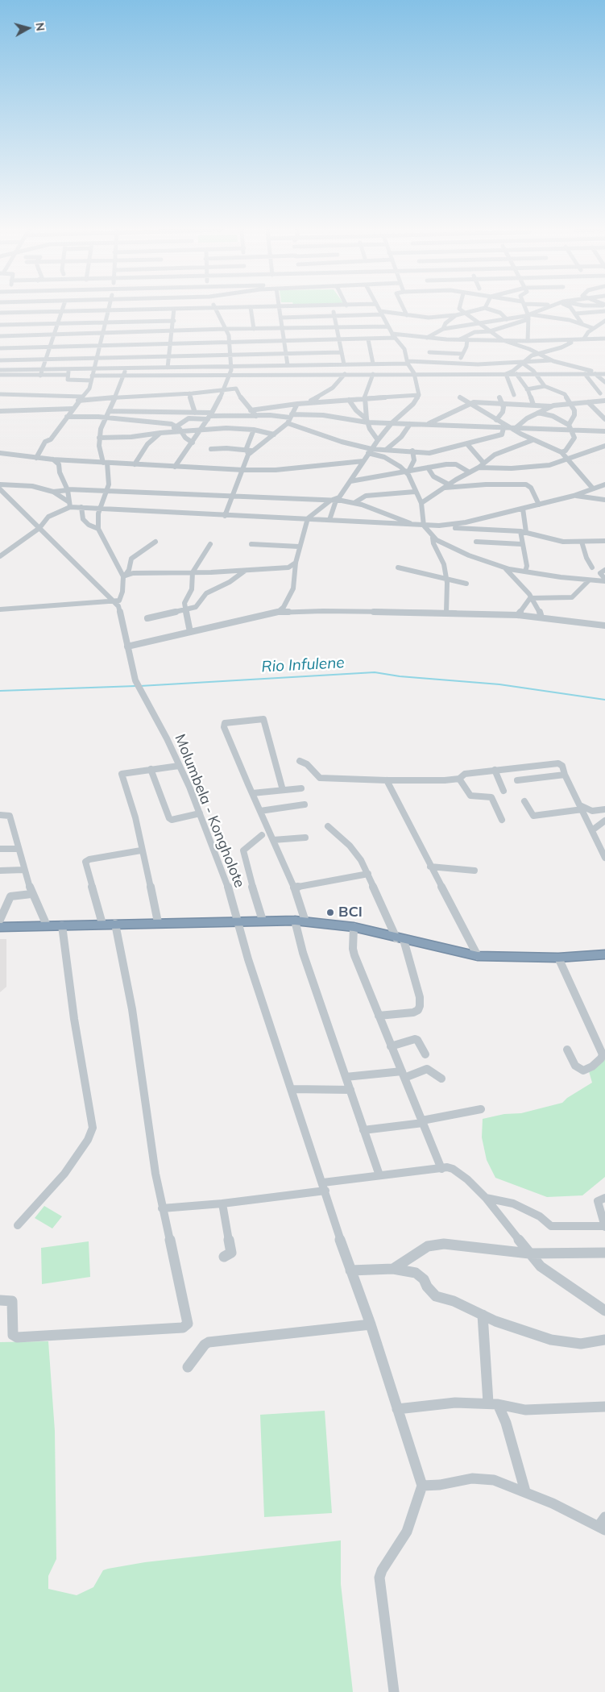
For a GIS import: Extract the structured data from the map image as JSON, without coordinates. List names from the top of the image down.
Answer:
{
  "streets": {
    "street": ["Molumbela - Kongholote"]
  },
  "water": ["Rio Infulene"],
  "places": ["BCI"],
  "north": "right"
}
